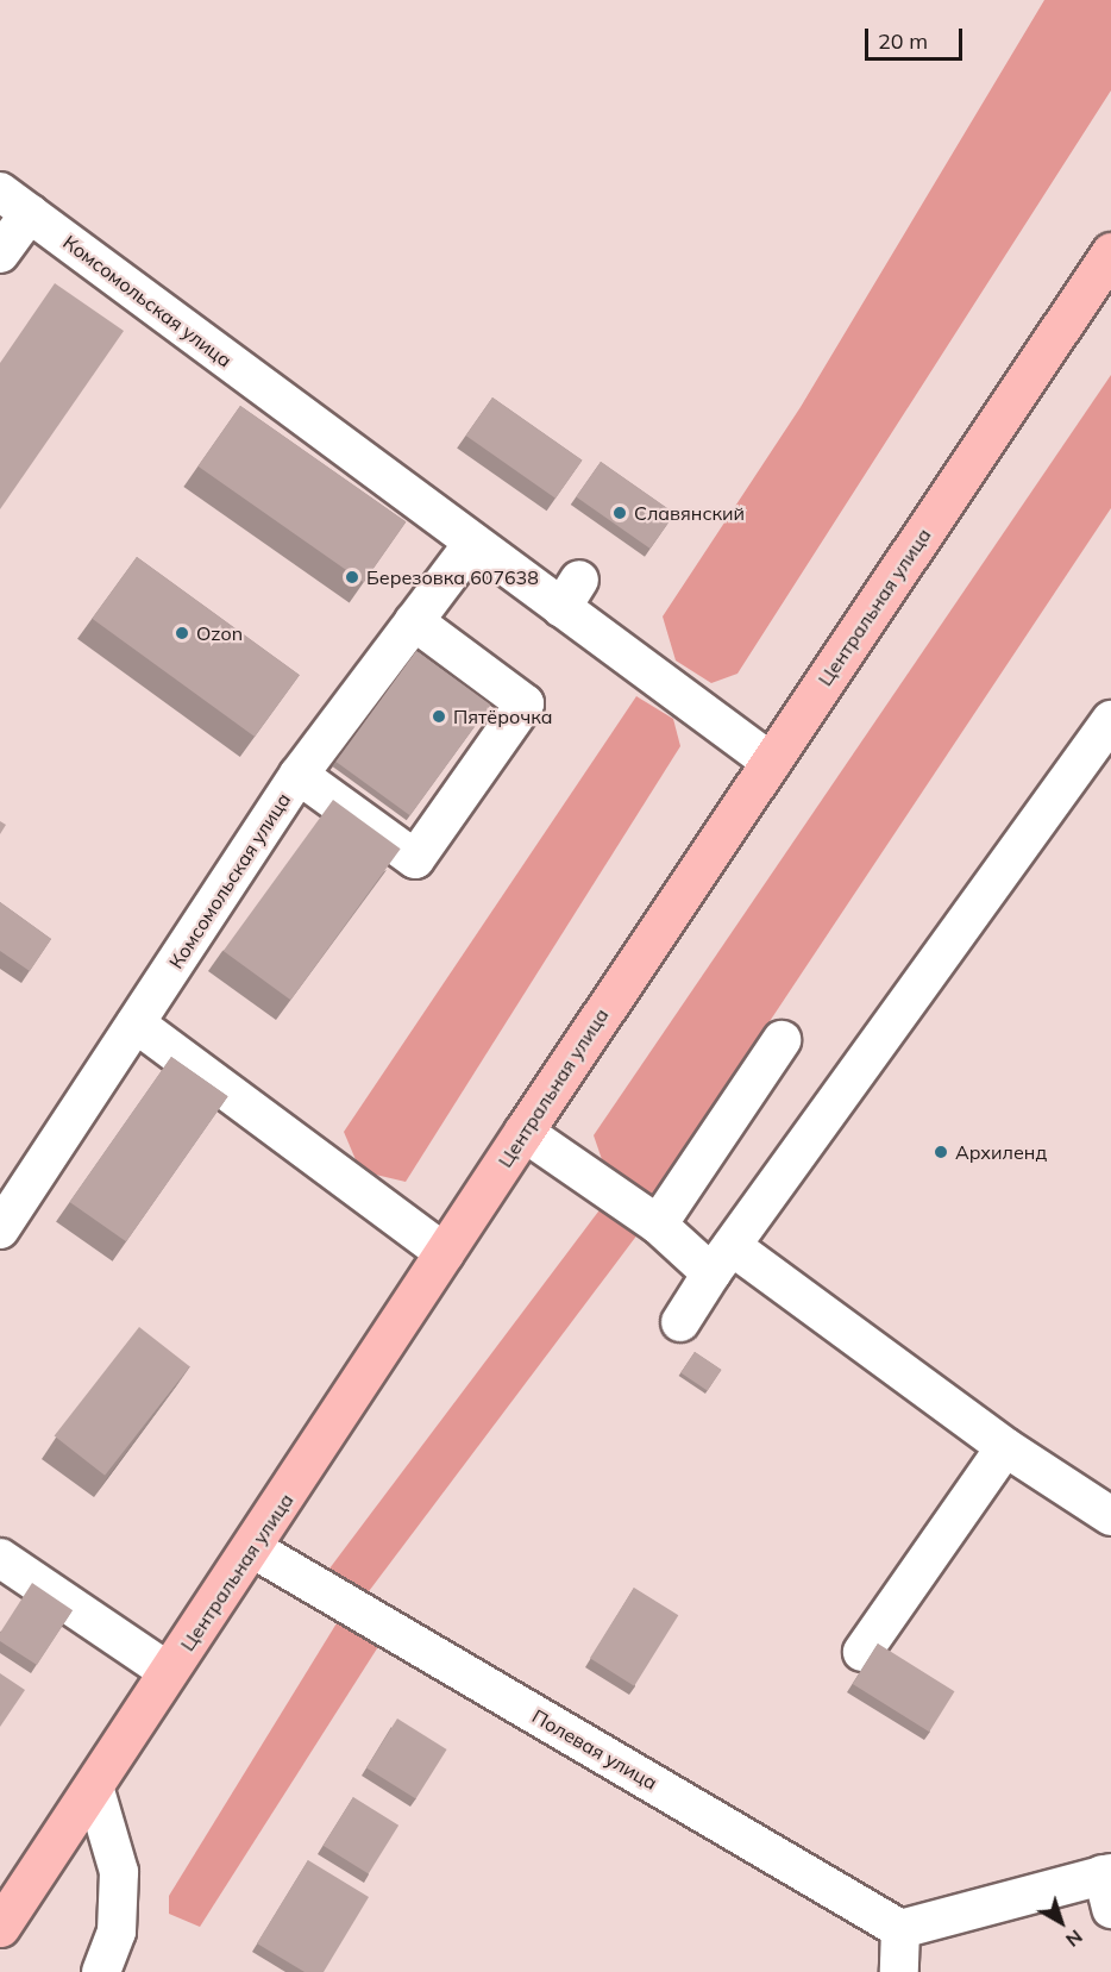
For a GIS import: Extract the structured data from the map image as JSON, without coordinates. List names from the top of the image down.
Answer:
{
  "streets": {
    "main road": ["Центральная улица"],
    "street": ["Комсомольская улица", "Полевая улица"]
  },
  "crossings": [
    ["Комсомольская улица", "Центральная улица"],
    ["Центральная улица", "Полевая улица"]
  ],
  "places": [
    "Славянский",
    "Березовка 607638",
    "Ozon",
    "Пятёрочка",
    "Архиленд"
  ],
  "scale_bar": "20 m",
  "north": "bottom right"
}
